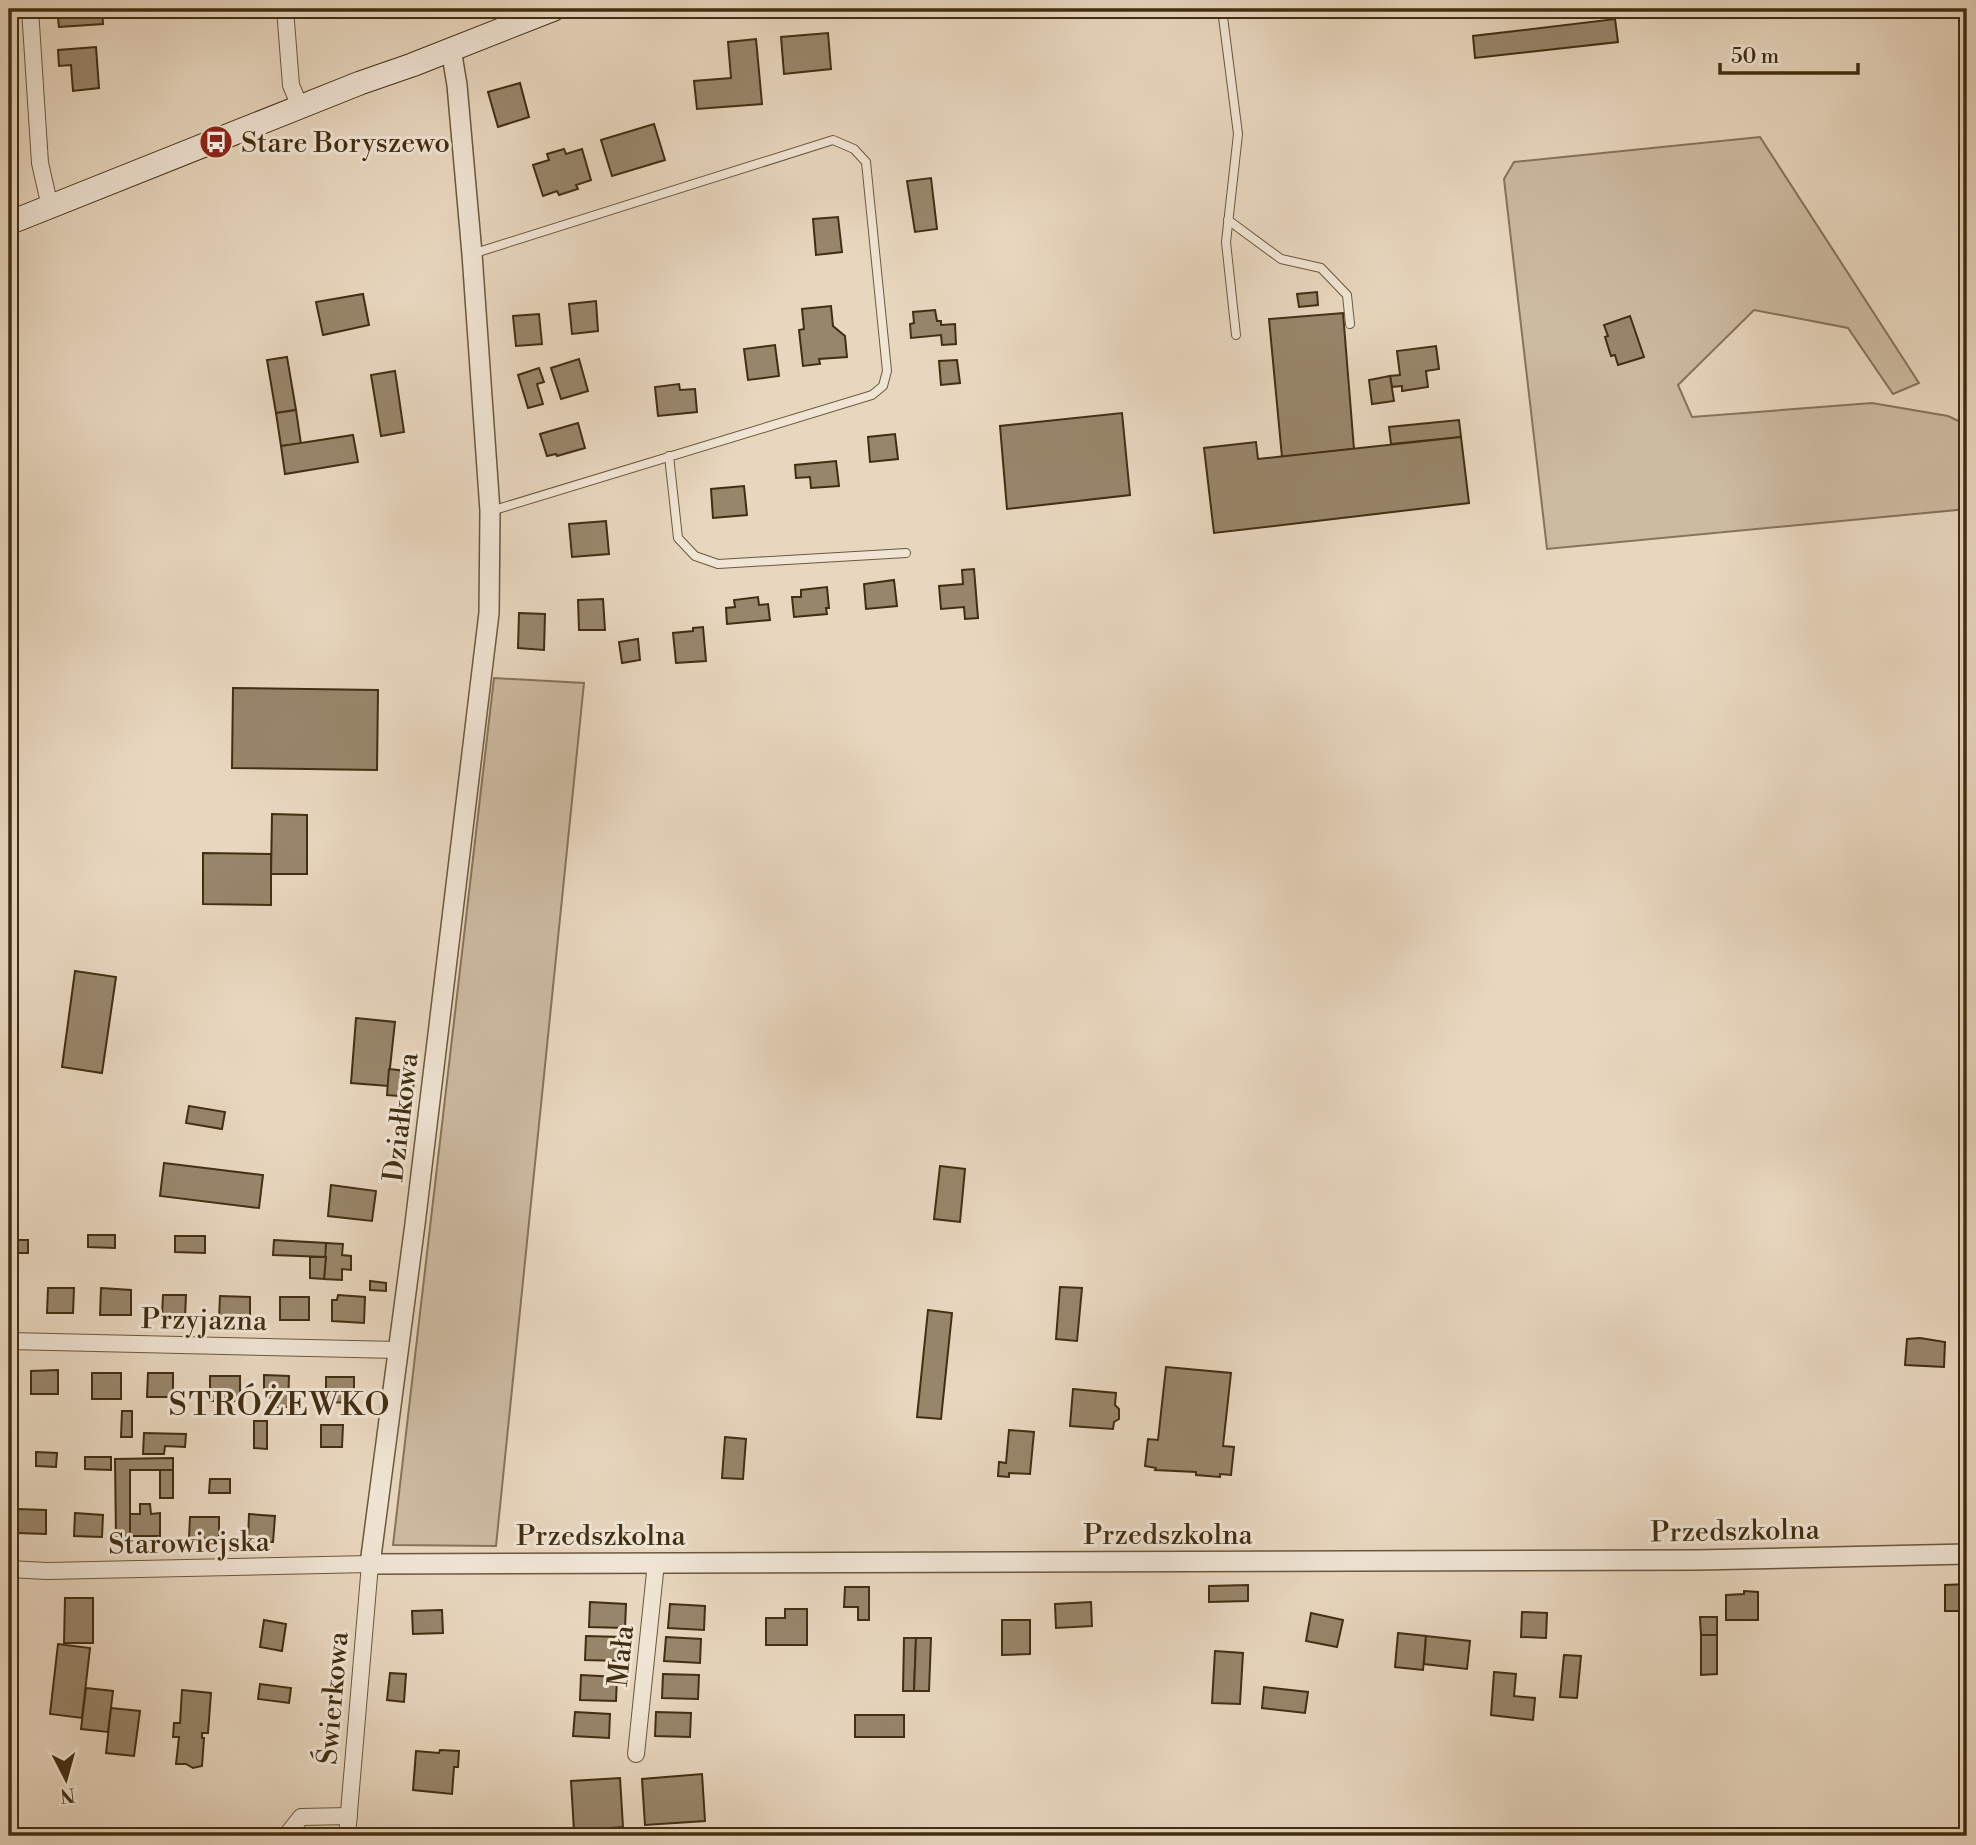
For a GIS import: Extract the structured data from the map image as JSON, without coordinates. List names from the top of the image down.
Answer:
{
  "streets": {
    "street": [
      "Działkowa",
      "Przyjazna",
      "Przedszkolna",
      "Starowiejska",
      "Mała",
      "Świerkowa"
    ]
  },
  "crossings": [
    ["Działkowa", "Przyjazna"],
    ["Działkowa", "Przedszkolna"],
    ["Działkowa", "Starowiejska"],
    ["Działkowa", "Świerkowa"],
    ["Przedszkolna", "Starowiejska"],
    ["Przedszkolna", "Mała"],
    ["Przedszkolna", "Świerkowa"],
    ["Starowiejska", "Świerkowa"]
  ],
  "districts": ["STRÓŻEWKO"],
  "places": {
    "bus stop": ["Stare Boryszewo"]
  },
  "scale_bar": "50 m",
  "north": "bottom"
}
